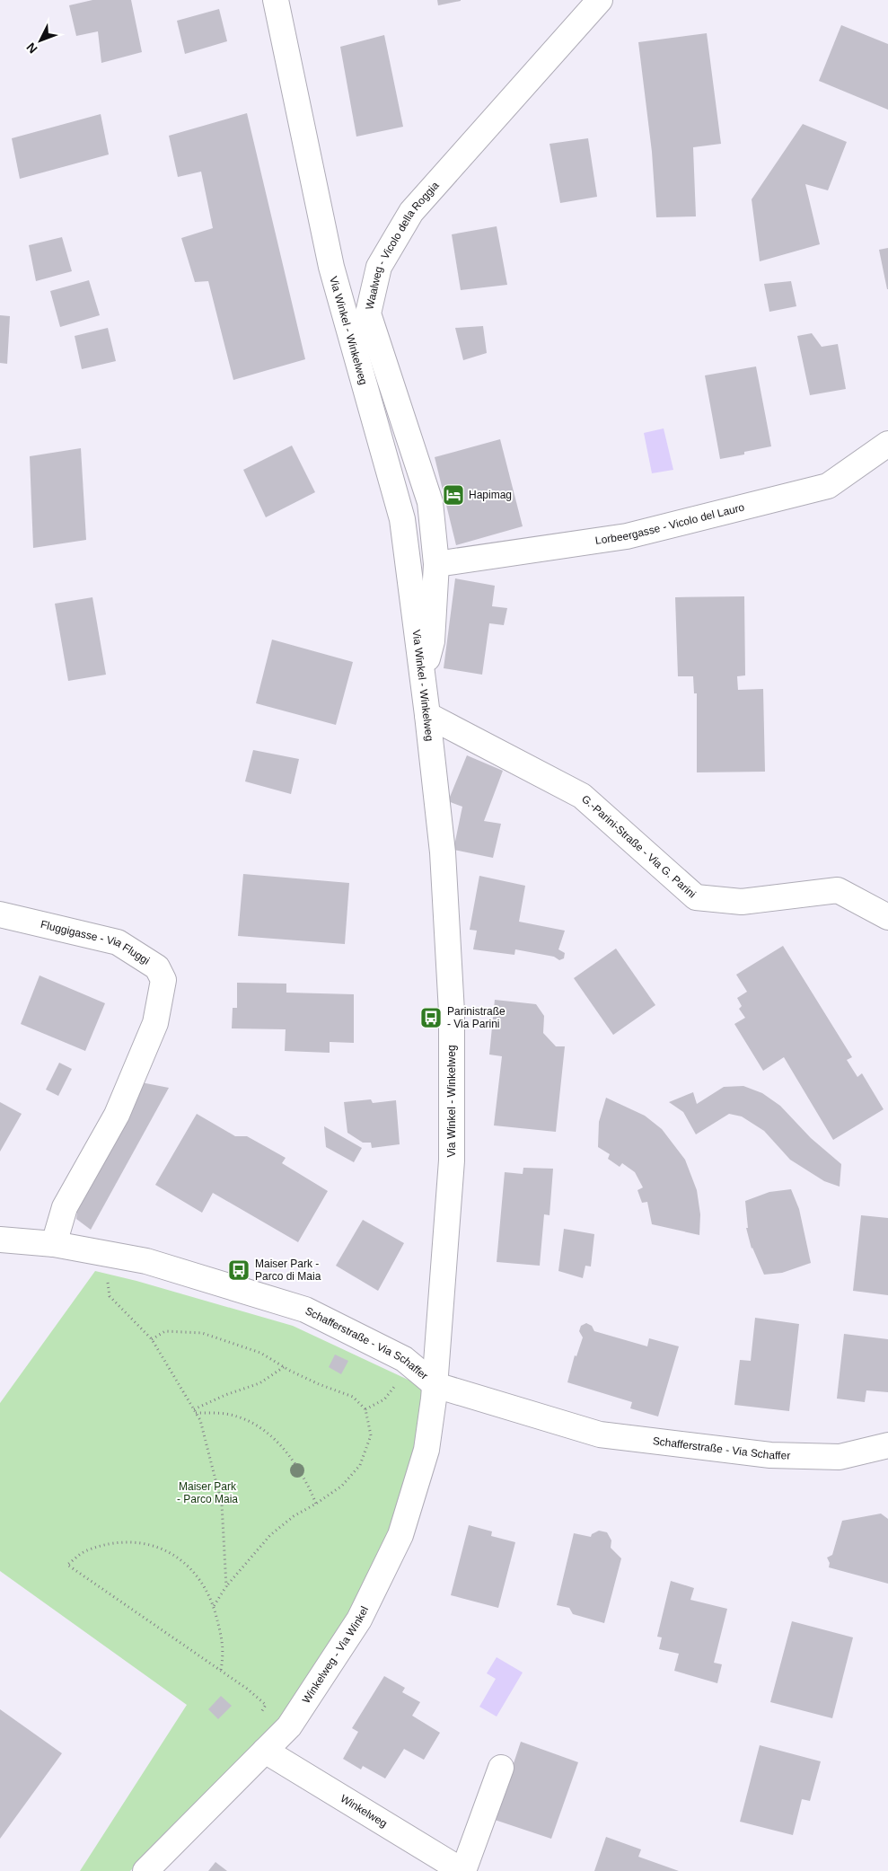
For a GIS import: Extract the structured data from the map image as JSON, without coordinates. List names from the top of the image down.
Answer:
{
  "streets": {
    "street": [
      "Waalweg - Vicolo della Roggia",
      "Via Winkel - Winkelweg",
      "Lorbeergasse - Vicolo del Lauro",
      "G.-Parini-Straße - Via G. Parini",
      "Fluggigasse - Via Fluggi",
      "Schafferstraße - Via Schaffer",
      "Winkelweg - Via Winkel",
      "Winkelweg"
    ]
  },
  "crossings": [
    ["Waalweg - Vicolo della Roggia", "Via Winkel - Winkelweg"],
    ["Waalweg - Vicolo della Roggia", "Lorbeergasse - Vicolo del Lauro"],
    ["Via Winkel - Winkelweg", "G.-Parini-Straße - Via G. Parini"],
    ["Via Winkel - Winkelweg", "Schafferstraße - Via Schaffer"],
    ["Via Winkel - Winkelweg", "Winkelweg - Via Winkel"],
    ["Fluggigasse - Via Fluggi", "Schafferstraße - Via Schaffer"],
    ["Schafferstraße - Via Schaffer", "Winkelweg - Via Winkel"],
    ["Winkelweg - Via Winkel", "Winkelweg"]
  ],
  "parks": ["Maiser Park - Parco Maia"],
  "places": {
    "hotel": ["Hapimag"],
    "bus stop": ["Parinistraße - Via Parini", "Maiser Park - Parco di Maia"]
  },
  "north": "bottom left"
}
